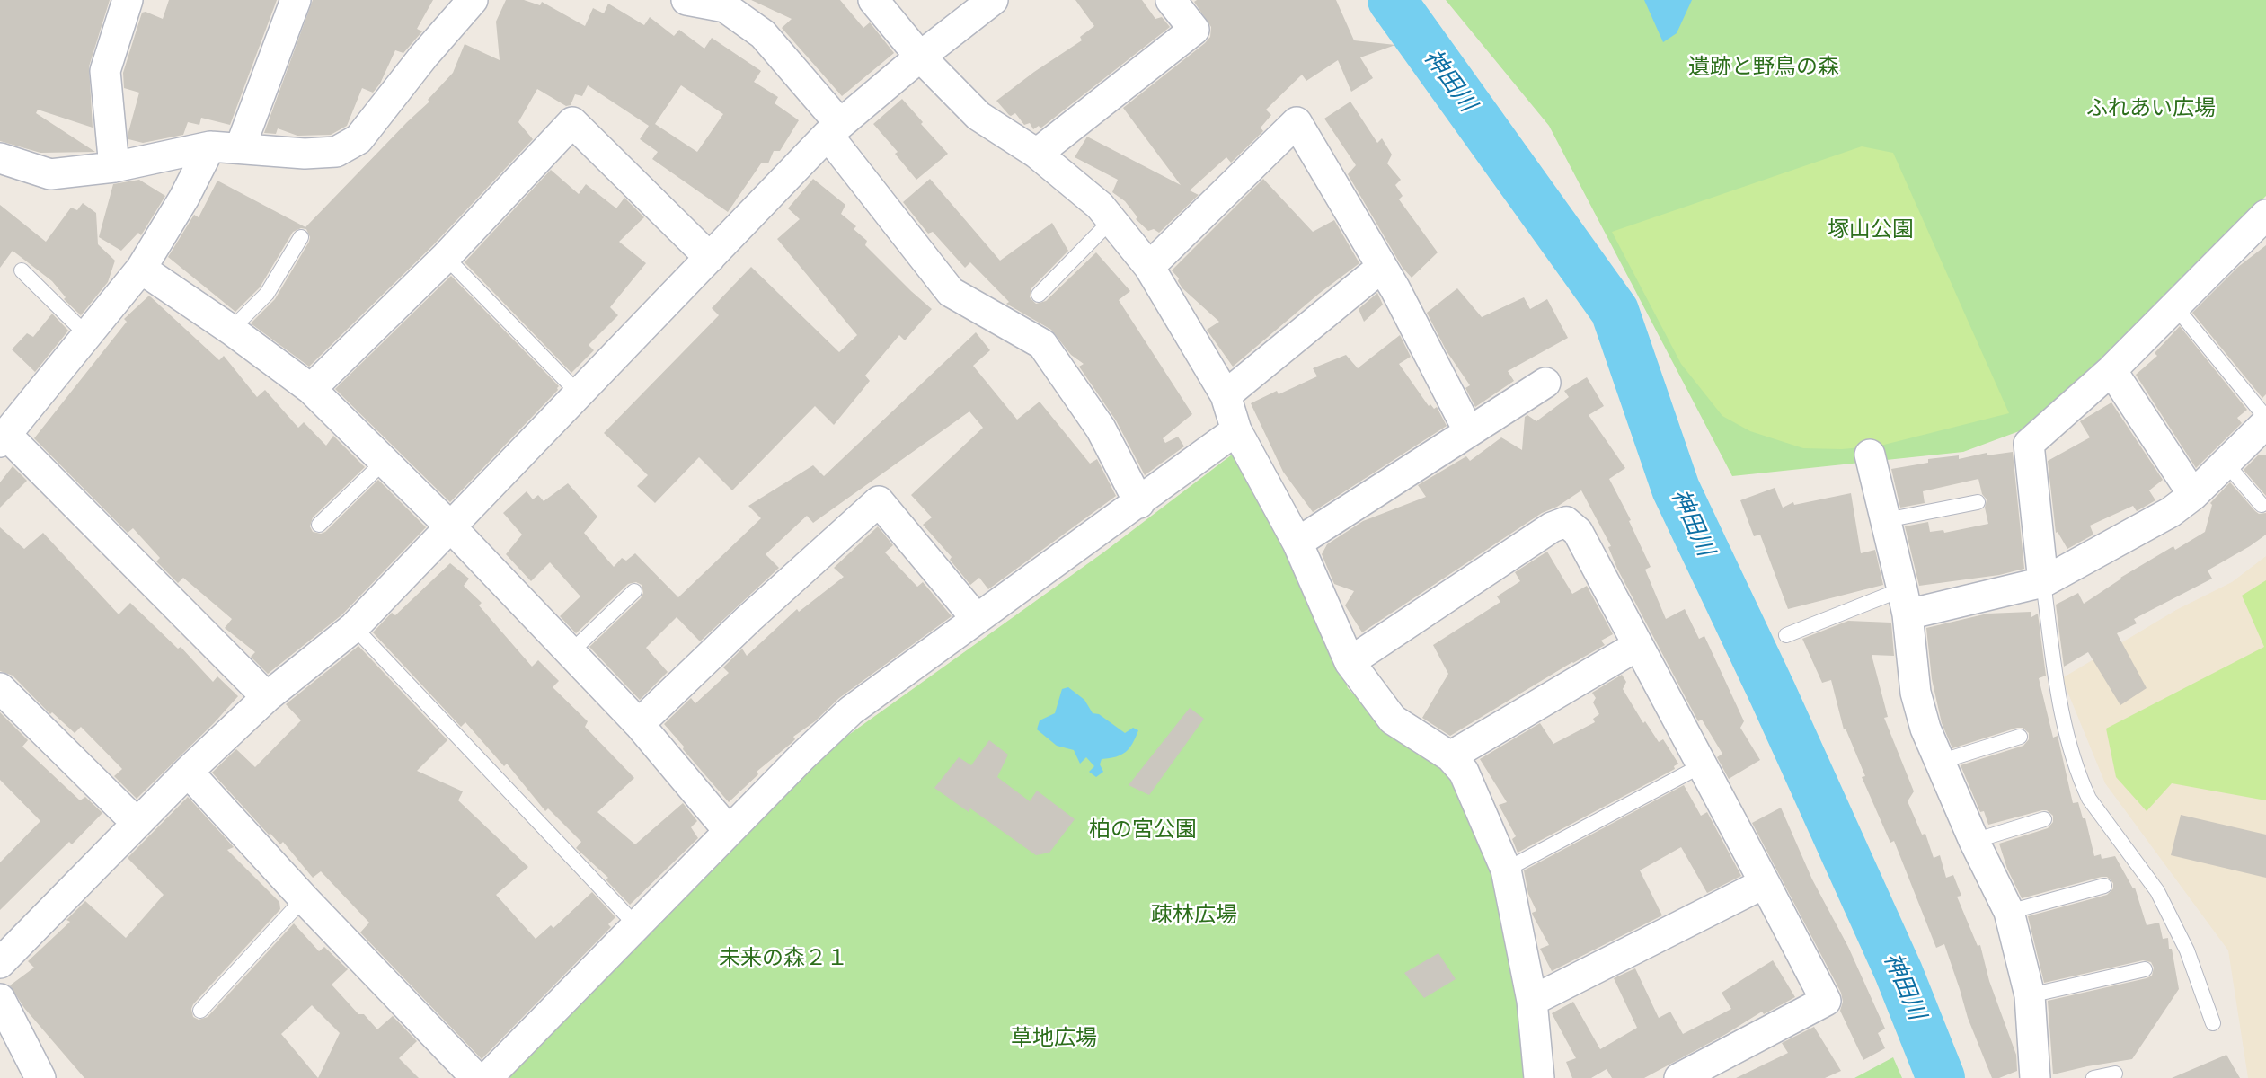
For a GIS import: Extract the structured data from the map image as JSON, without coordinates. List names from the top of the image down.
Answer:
{
  "water": ["神田川"],
  "parks": [
    "遺跡と野鳥の森",
    "ふれあい広場",
    "塚山公園",
    "柏の宮公園",
    "疎林広場",
    "未来の森２１",
    "草地広場"
  ]
}
